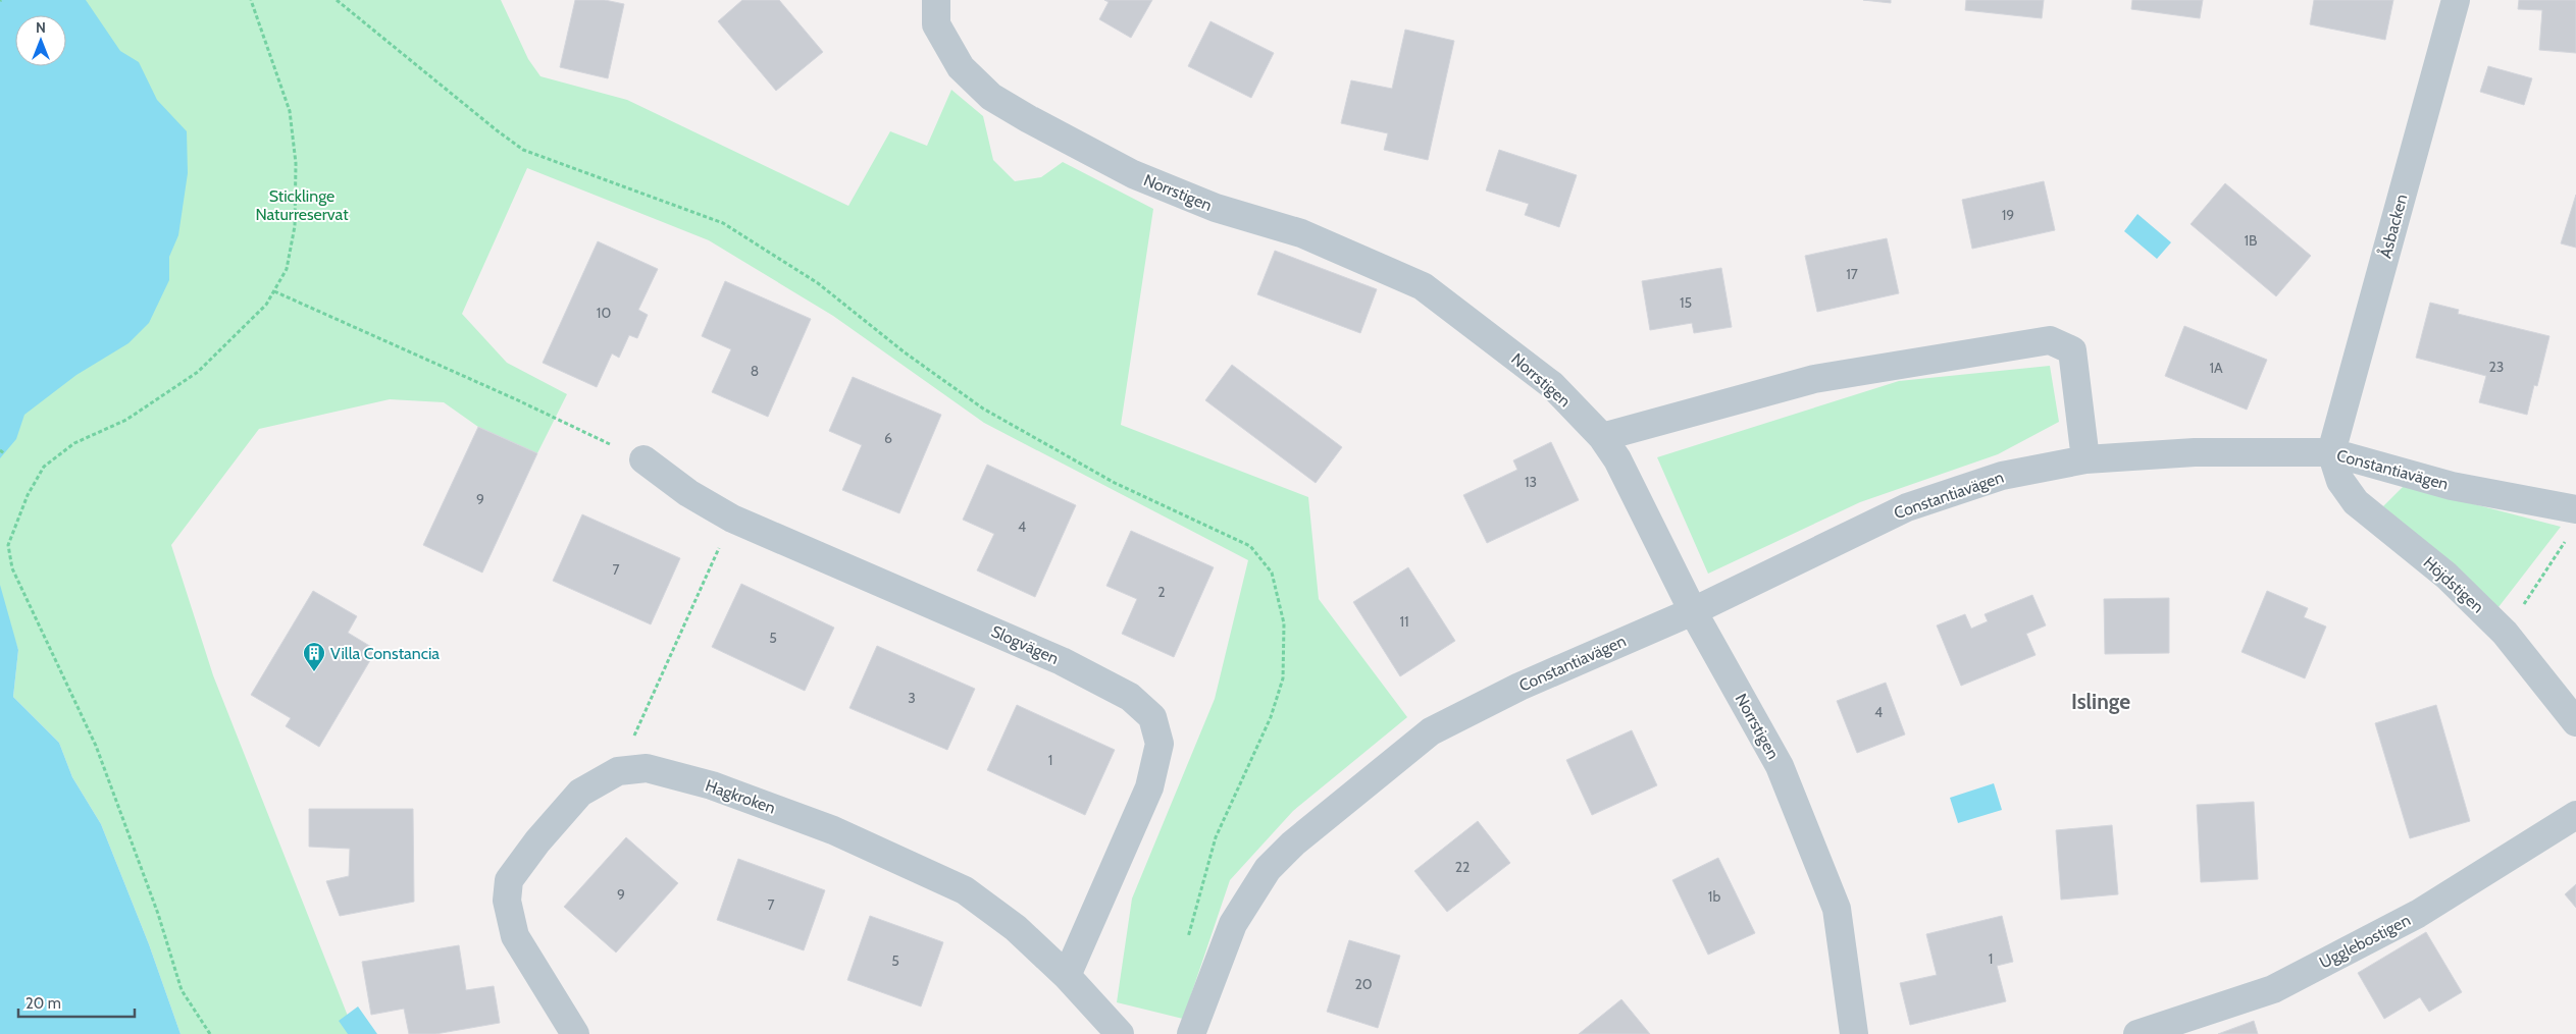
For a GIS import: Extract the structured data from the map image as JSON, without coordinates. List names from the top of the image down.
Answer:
{
  "streets": {
    "street": [
      "Norrstigen",
      "Åsbacken",
      "Constantiavägen",
      "Höjdstigen",
      "Slogvägen",
      "Hagkroken",
      "Ugglebostigen"
    ]
  },
  "crossings": [
    ["Norrstigen", "Constantiavägen"],
    ["Åsbacken", "Constantiavägen"],
    ["Åsbacken", "Höjdstigen"],
    ["Constantiavägen", "Höjdstigen"],
    ["Slogvägen", "Hagkroken"]
  ],
  "districts": ["Islinge"],
  "parks": ["Sticklinge Naturreservat"],
  "places": {
    "building": ["Villa Constancia"]
  },
  "house_numbers": [
    "19",
    "1B",
    "17",
    "15",
    "10",
    "23",
    "1A",
    "8",
    "6",
    "13",
    "9",
    "4",
    "7",
    "2",
    "11",
    "5",
    "3",
    "4",
    "1",
    "22",
    "9",
    "1b",
    "7",
    "1",
    "5",
    "20"
  ],
  "scale_bar": "20 m",
  "north": "top"
}
